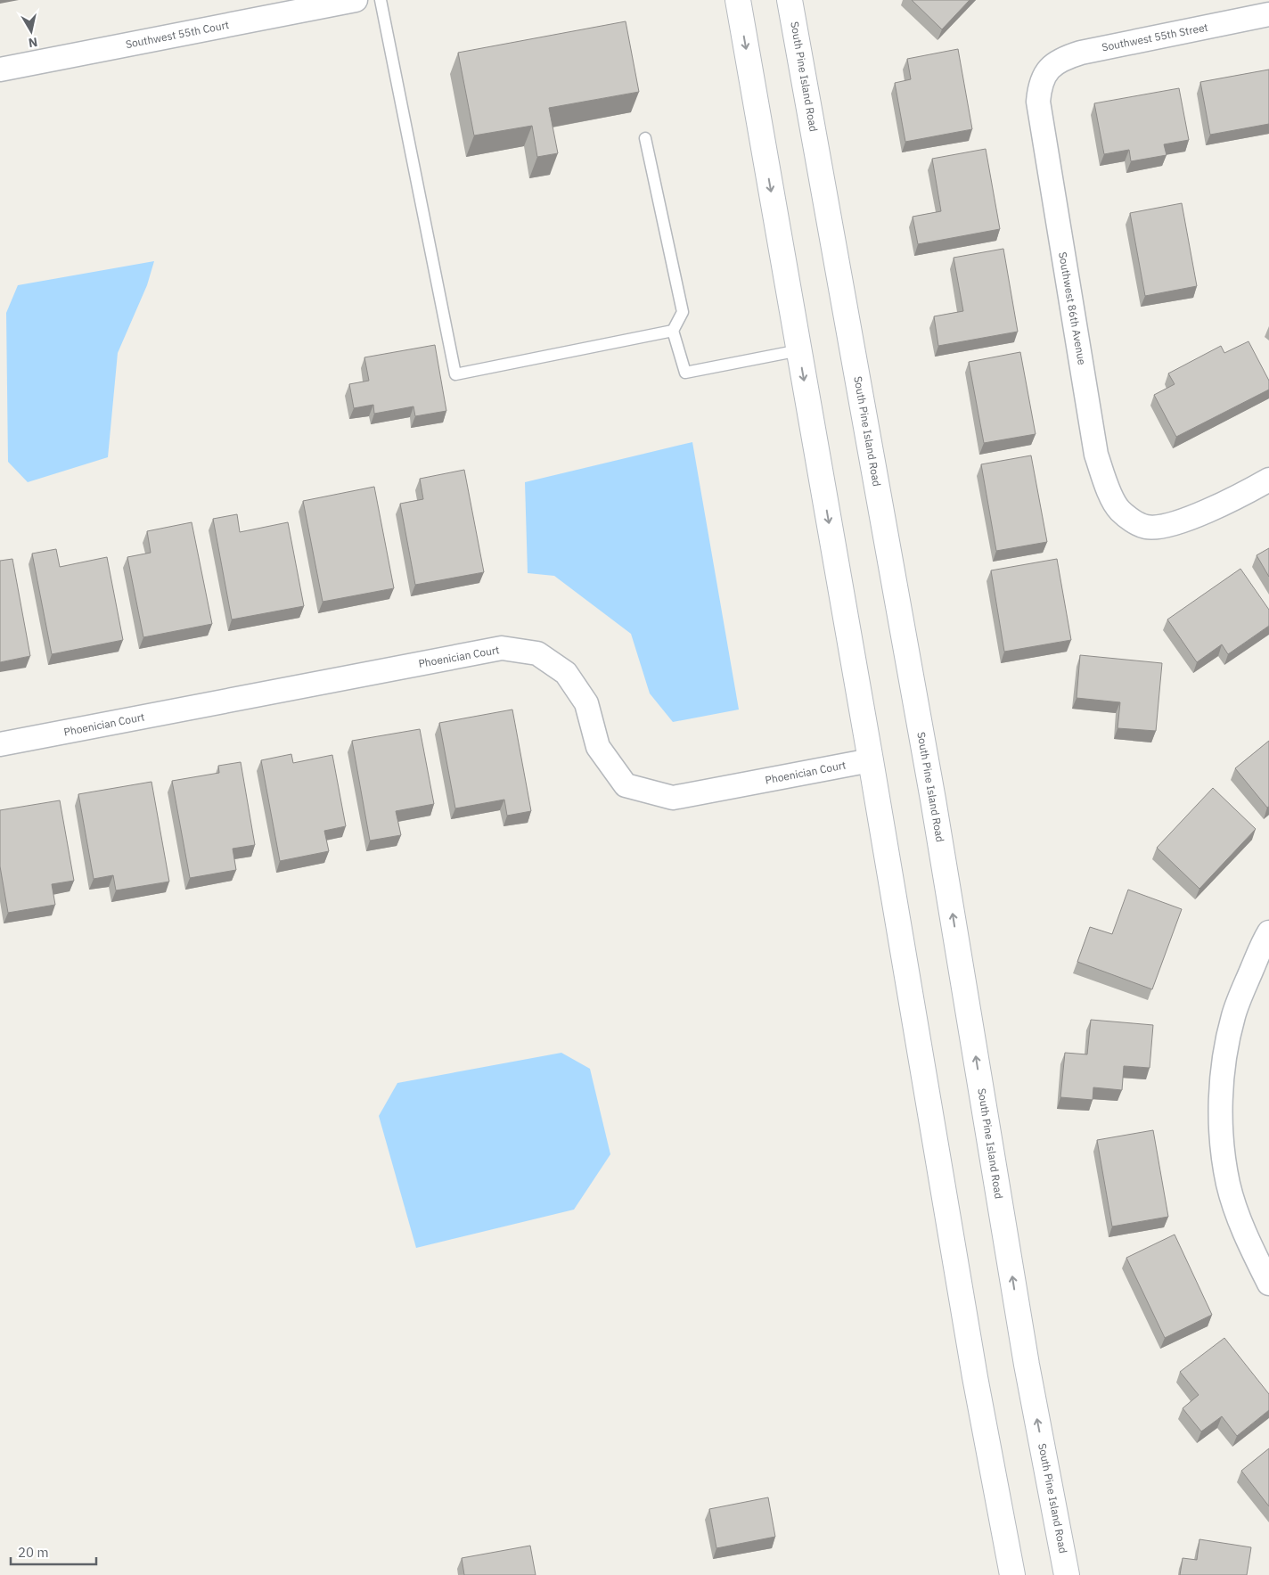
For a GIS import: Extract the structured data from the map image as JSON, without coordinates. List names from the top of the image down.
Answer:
{
  "streets": {
    "main road": ["South Pine Island Road"],
    "street": [
      "Southwest 55th Court",
      "Southwest 55th Street",
      "Southwest 86th Avenue",
      "Phoenician Court"
    ]
  },
  "crossings": [
    ["Southwest 55th Street", "Southwest 86th Avenue"]
  ],
  "scale_bar": "20 m",
  "north": "bottom"
}
